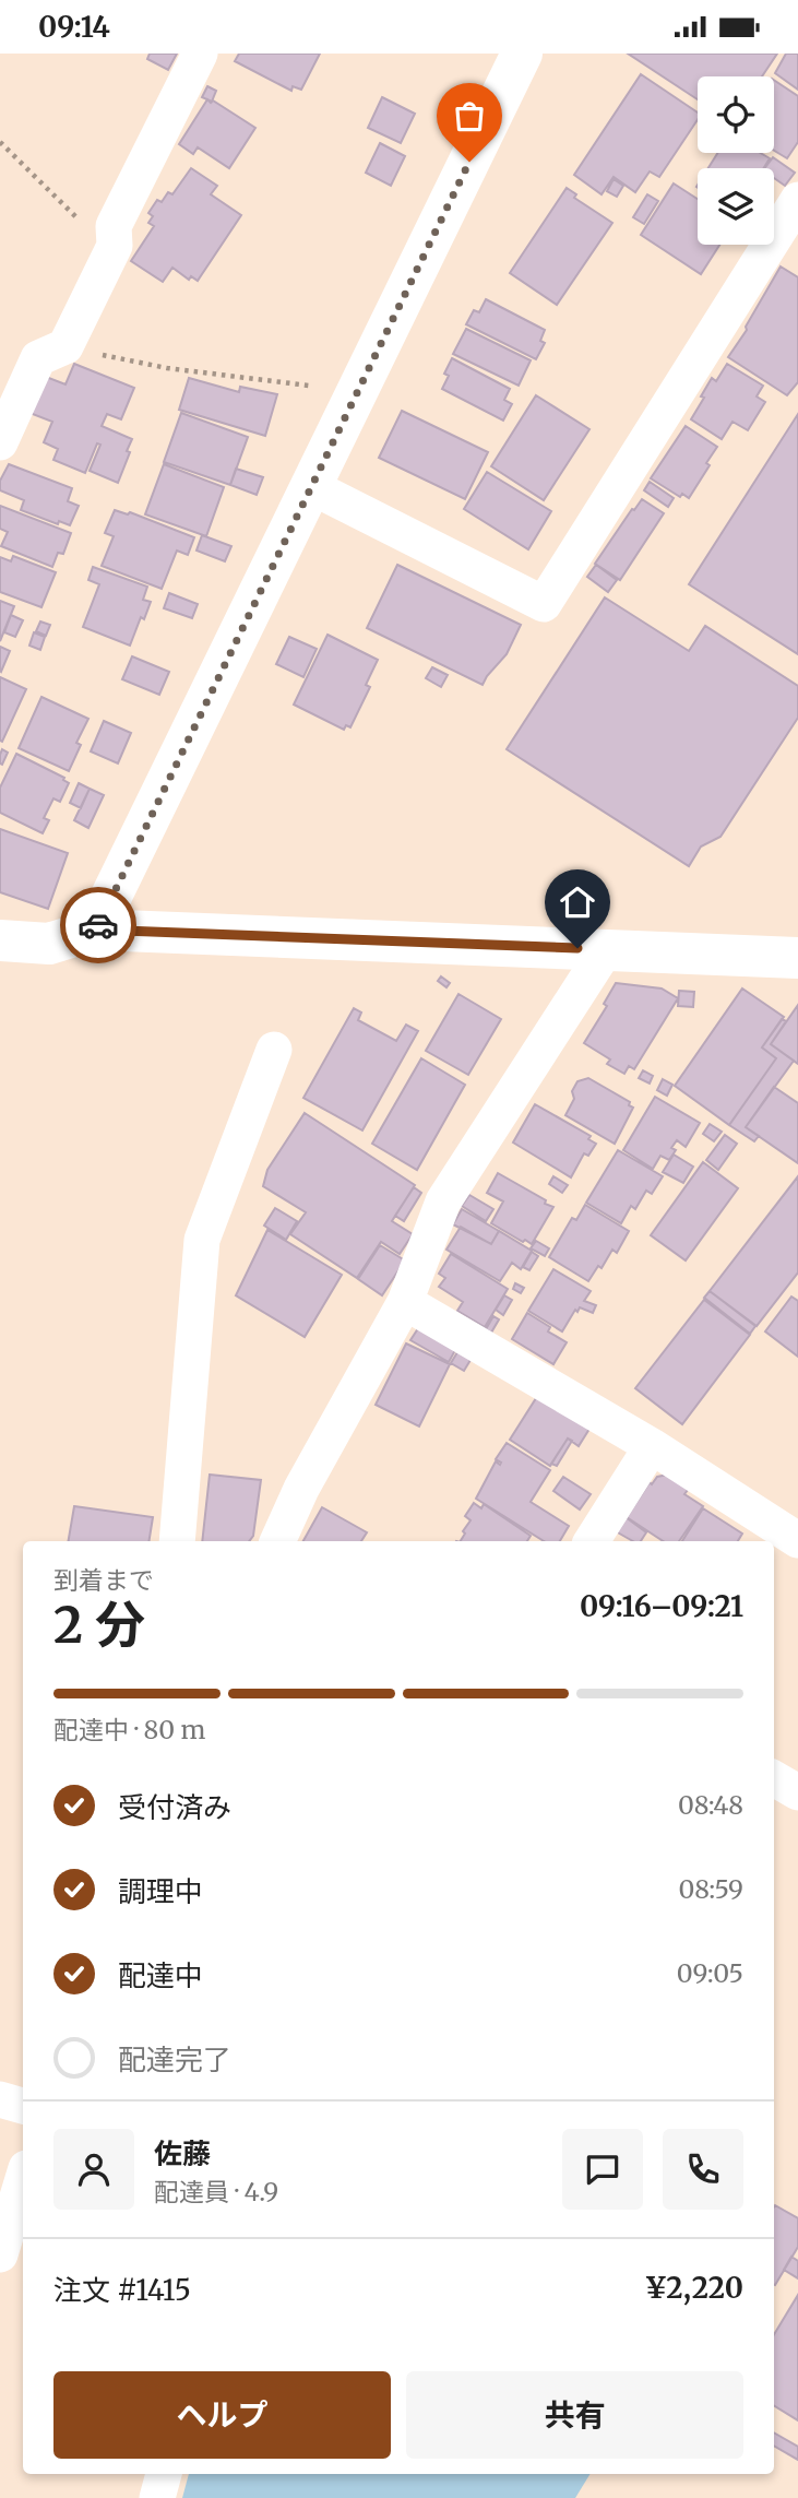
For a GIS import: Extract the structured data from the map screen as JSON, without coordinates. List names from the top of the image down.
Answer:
{
  "page": {
    "status": "09:14",
    "heading": ["2 分", "到着まで", "09:16–09:21"],
    "panel": [
      "佐藤",
      "配達員 · 4.9",
      "注文 #1415",
      "¥2,220"
    ],
    "bar": "配達中 · 80 m",
    "list": [
      ["受付済み", "08:48"],
      ["調理中", "08:59"],
      ["配達中", "09:05"],
      "配達完了"
    ],
    "buttons": ["ヘルプ", "共有"]
  }
}
